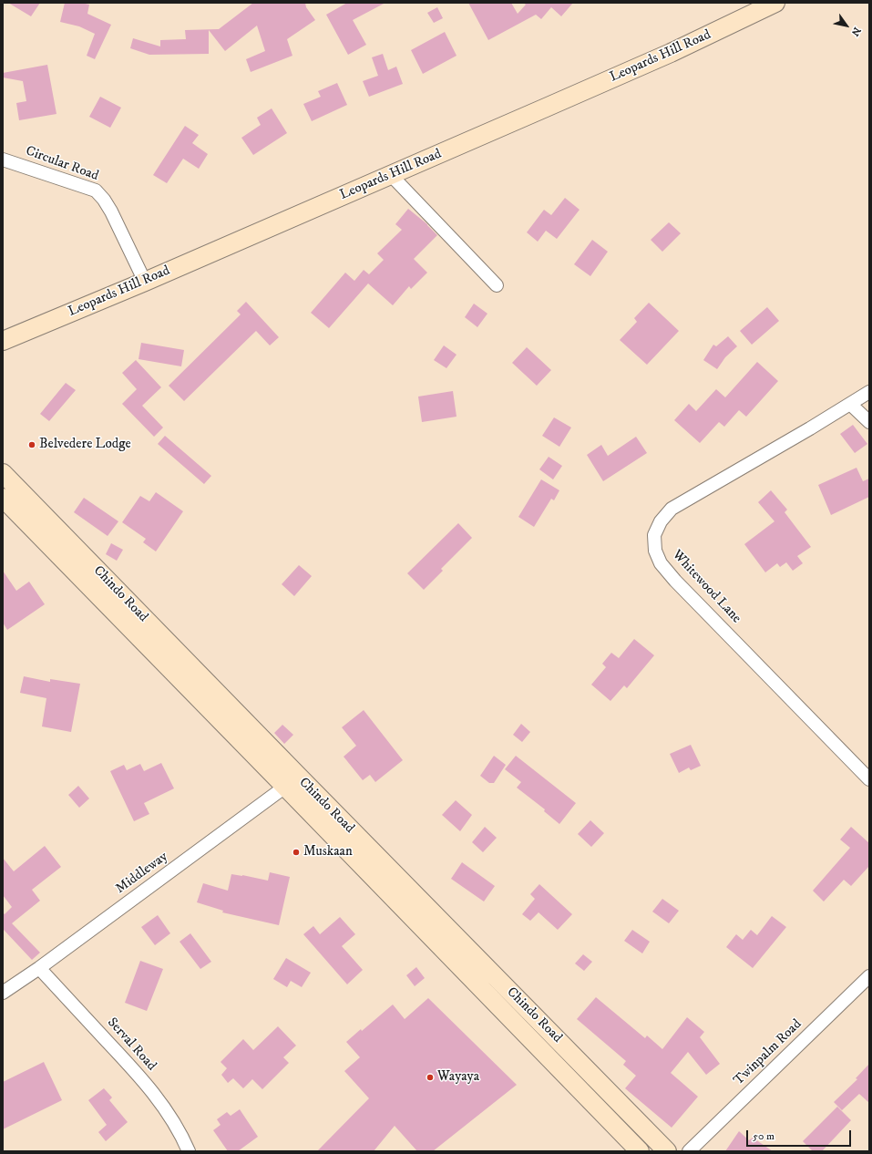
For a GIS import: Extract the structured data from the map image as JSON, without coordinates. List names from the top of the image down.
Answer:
{
  "streets": {
    "main road": ["Leopards Hill Road", "Chindo Road"],
    "street": [
      "Circular Road",
      "Whitewood Lane",
      "Middleway",
      "Serval Road",
      "Twinpalm Road"
    ]
  },
  "crossings": [
    ["Leopards Hill Road", "Circular Road"],
    ["Chindo Road", "Middleway"],
    ["Middleway", "Serval Road"]
  ],
  "places": ["Belvedere Lodge", "Muskaan", "Wayaya"],
  "scale_bar": "50 m",
  "north": "bottom right"
}
